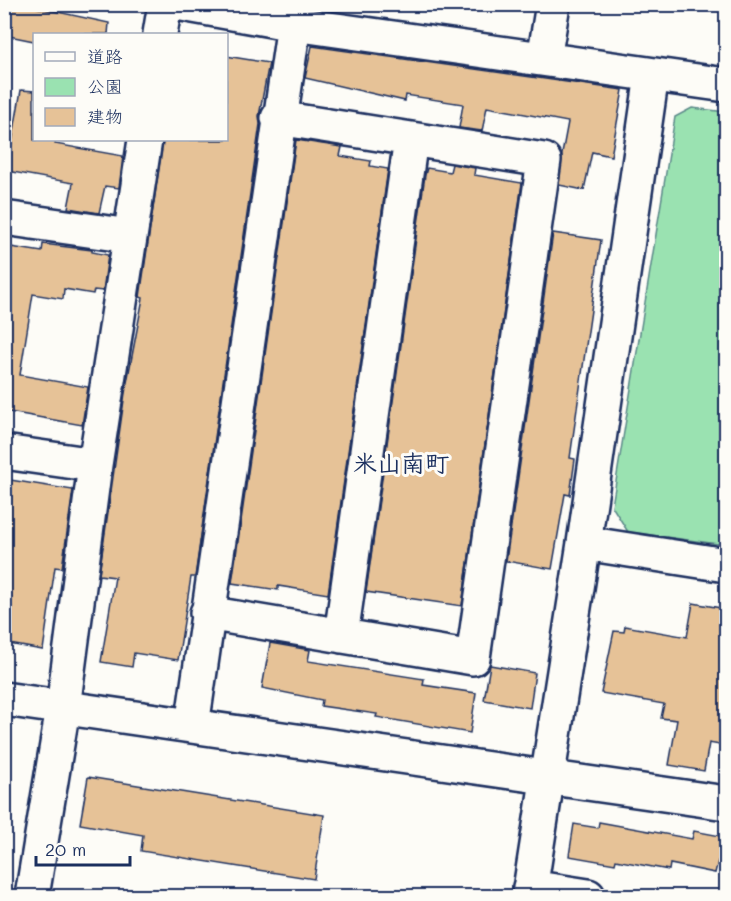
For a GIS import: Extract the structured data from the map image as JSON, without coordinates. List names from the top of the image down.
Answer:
{
  "districts": ["米山南町"],
  "legend": ["道路", "公園", "建物"],
  "scale_bar": "20 m"
}
